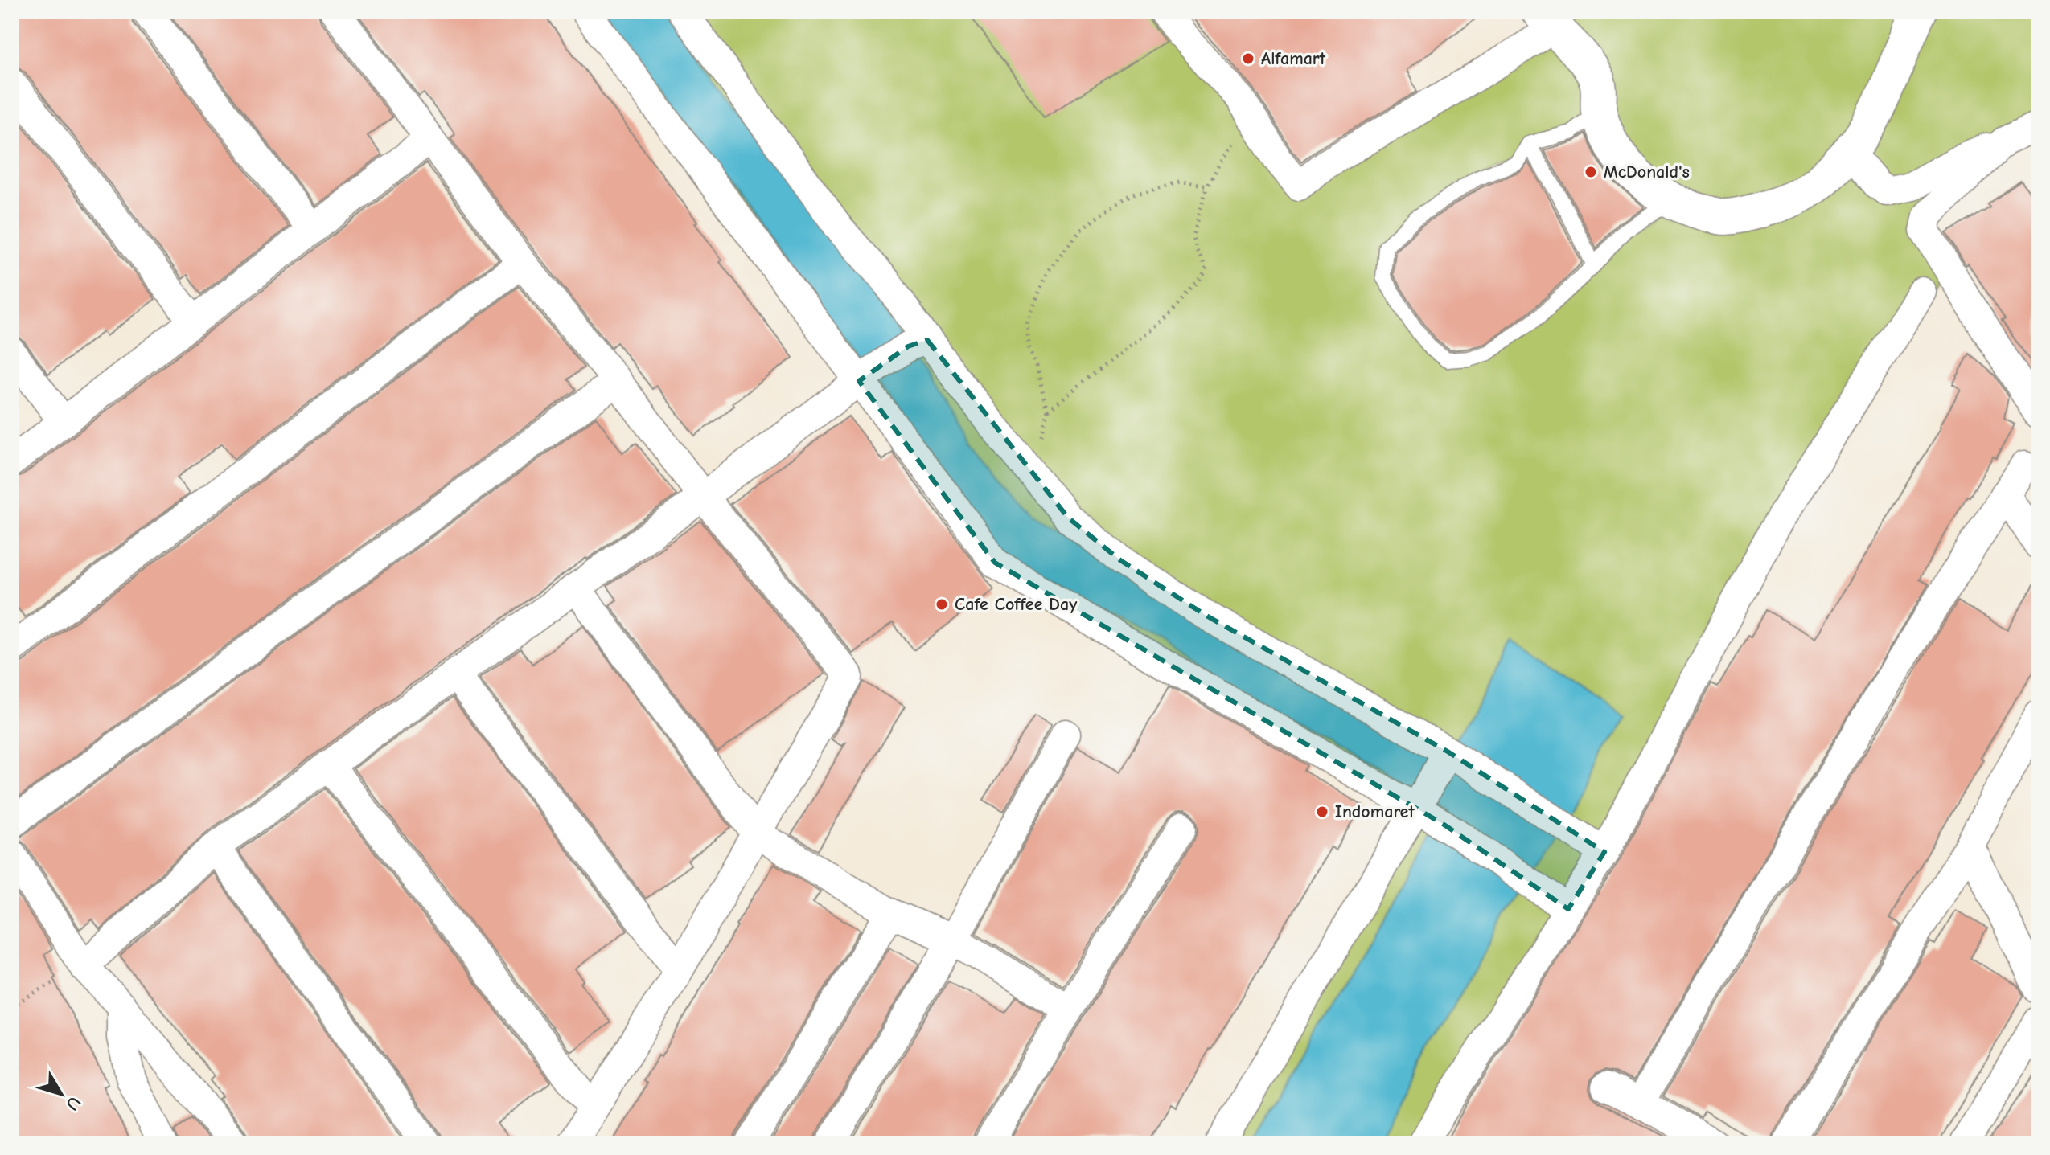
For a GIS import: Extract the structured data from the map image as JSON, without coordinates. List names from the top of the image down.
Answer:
{
  "places": [
    "Alfamart",
    "McDonald's",
    "Cafe Coffee Day",
    "Indomaret"
  ],
  "north": "bottom right"
}
